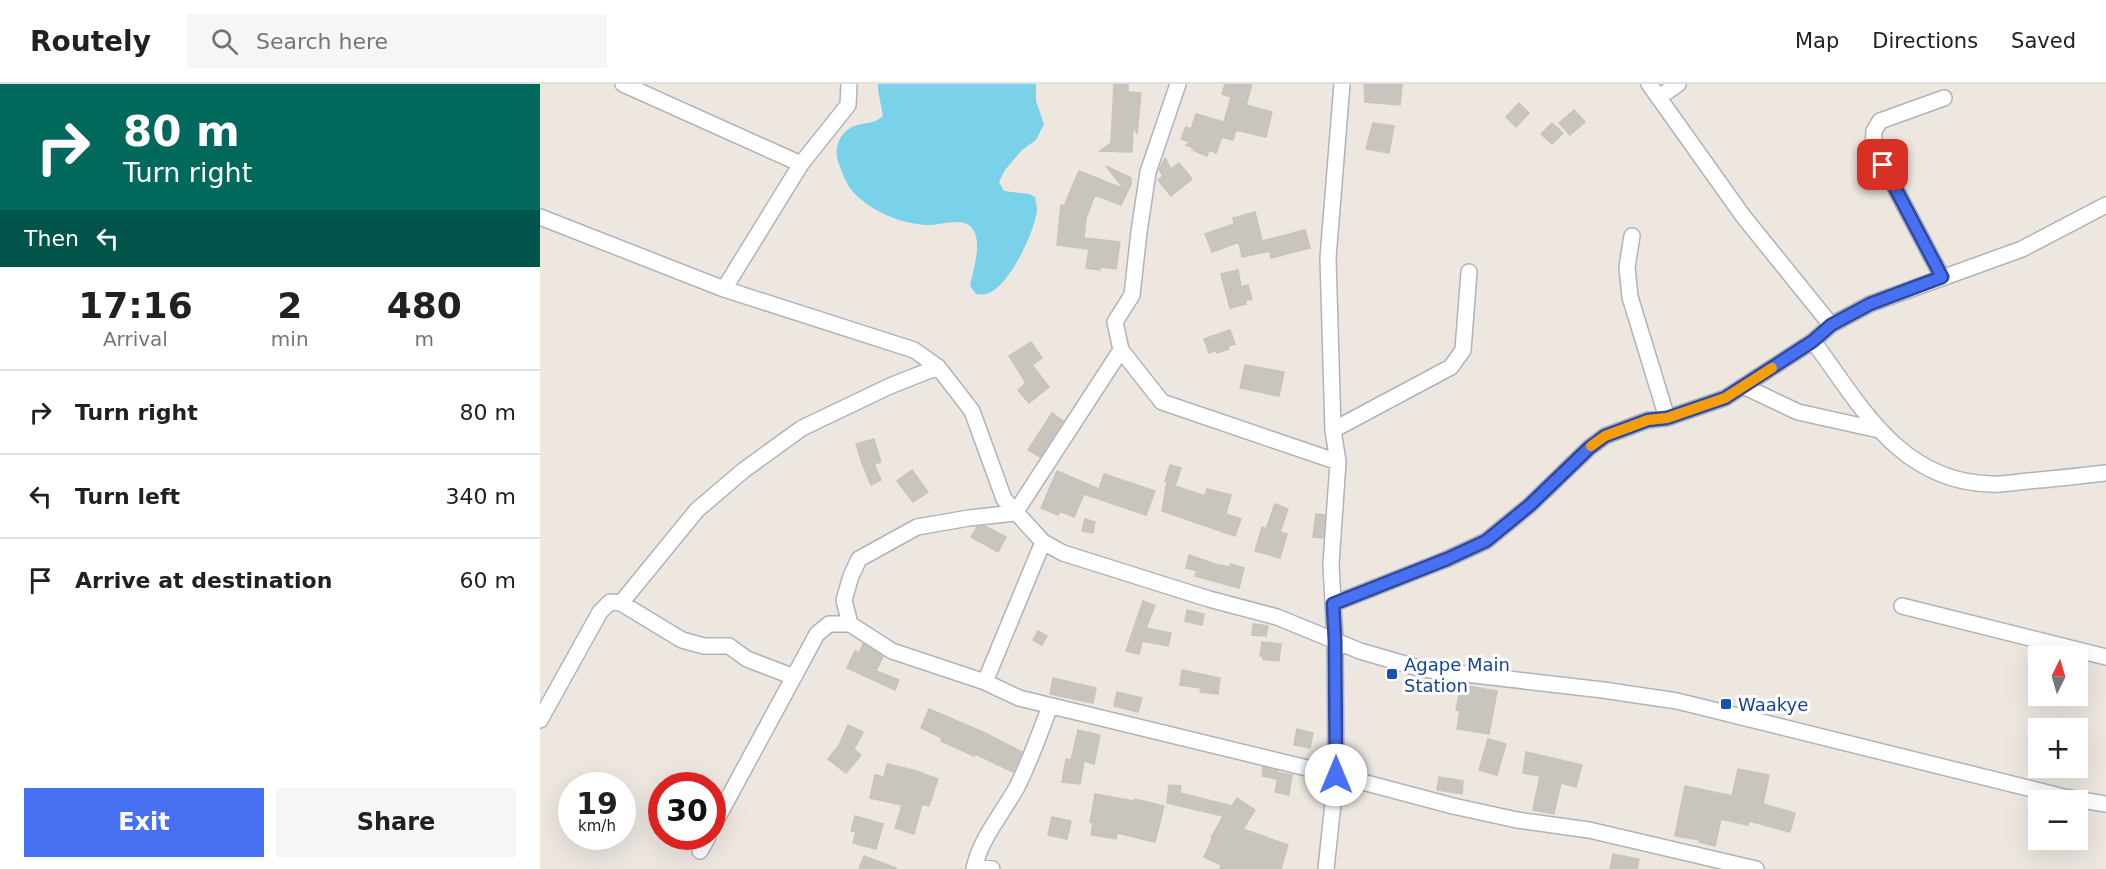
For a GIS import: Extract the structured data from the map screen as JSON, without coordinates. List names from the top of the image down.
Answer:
{
  "places": {
    "transit": ["Agape Main Station", "Waakye"]
  },
  "north": "top",
  "page": {
    "header": "Routely",
    "search": "Search here",
    "nav": ["Map", "Directions", "Saved"],
    "turn": ["80 m", "Turn right"],
    "then": "Then",
    "eta": [
      "17:16",
      "Arrival",
      "2",
      "min",
      "480",
      "m"
    ],
    "list": [
      {
        "name": "Turn right",
        "value": "80 m"
      },
      {
        "name": "Turn left",
        "value": "340 m"
      },
      {
        "name": "Arrive at destination",
        "value": "60 m"
      }
    ],
    "map_buttons": ["+", "−"],
    "speed": "19 km/h",
    "limit": "30",
    "buttons": ["Exit", "Share"]
  }
}
